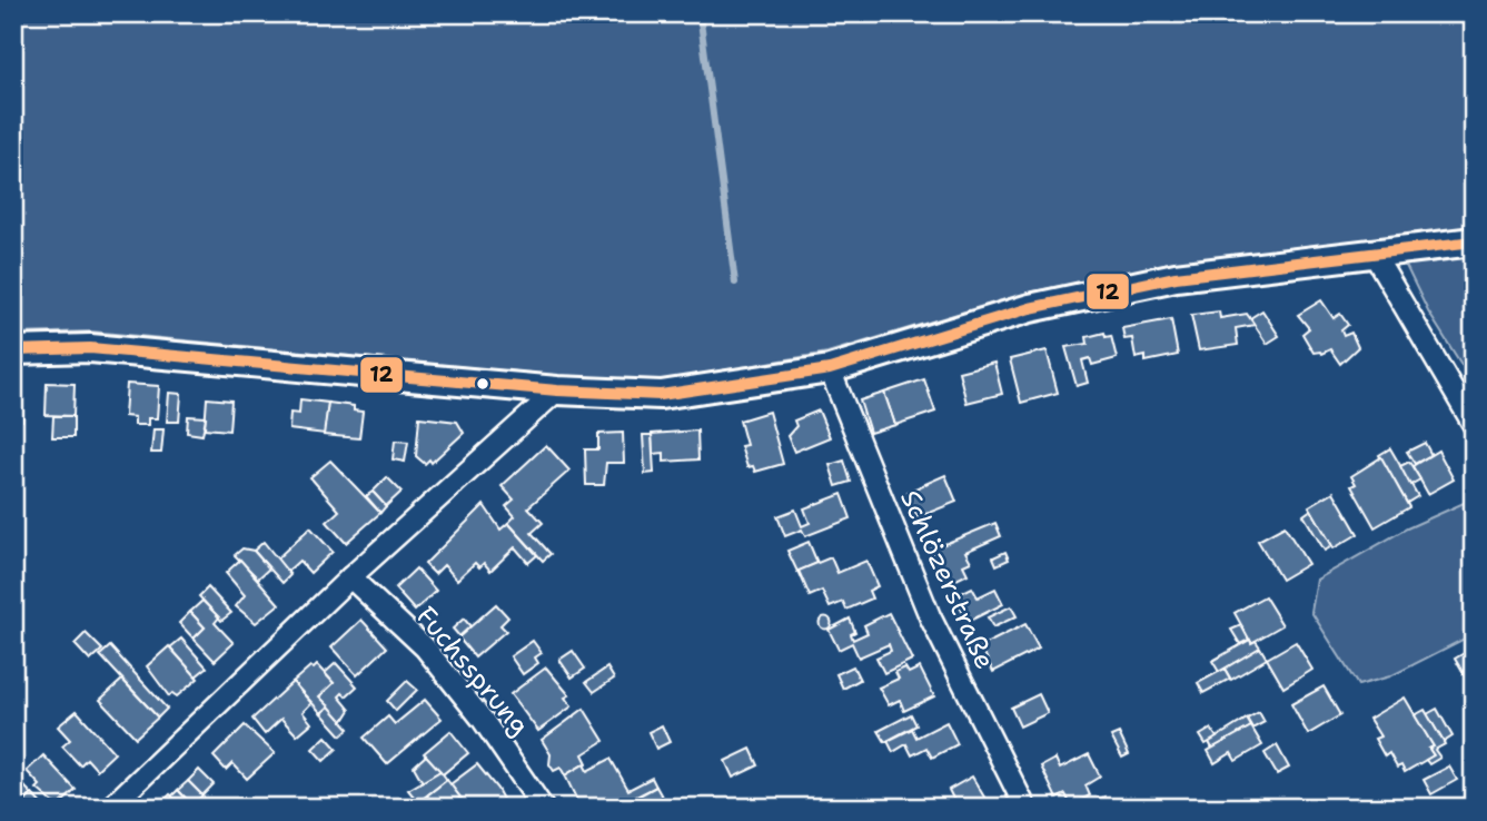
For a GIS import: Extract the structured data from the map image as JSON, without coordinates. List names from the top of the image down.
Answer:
{
  "streets": {
    "street": ["Schlözerstraße", "Fuchssprung"]
  },
  "lines": ["transit line 12"]
}
